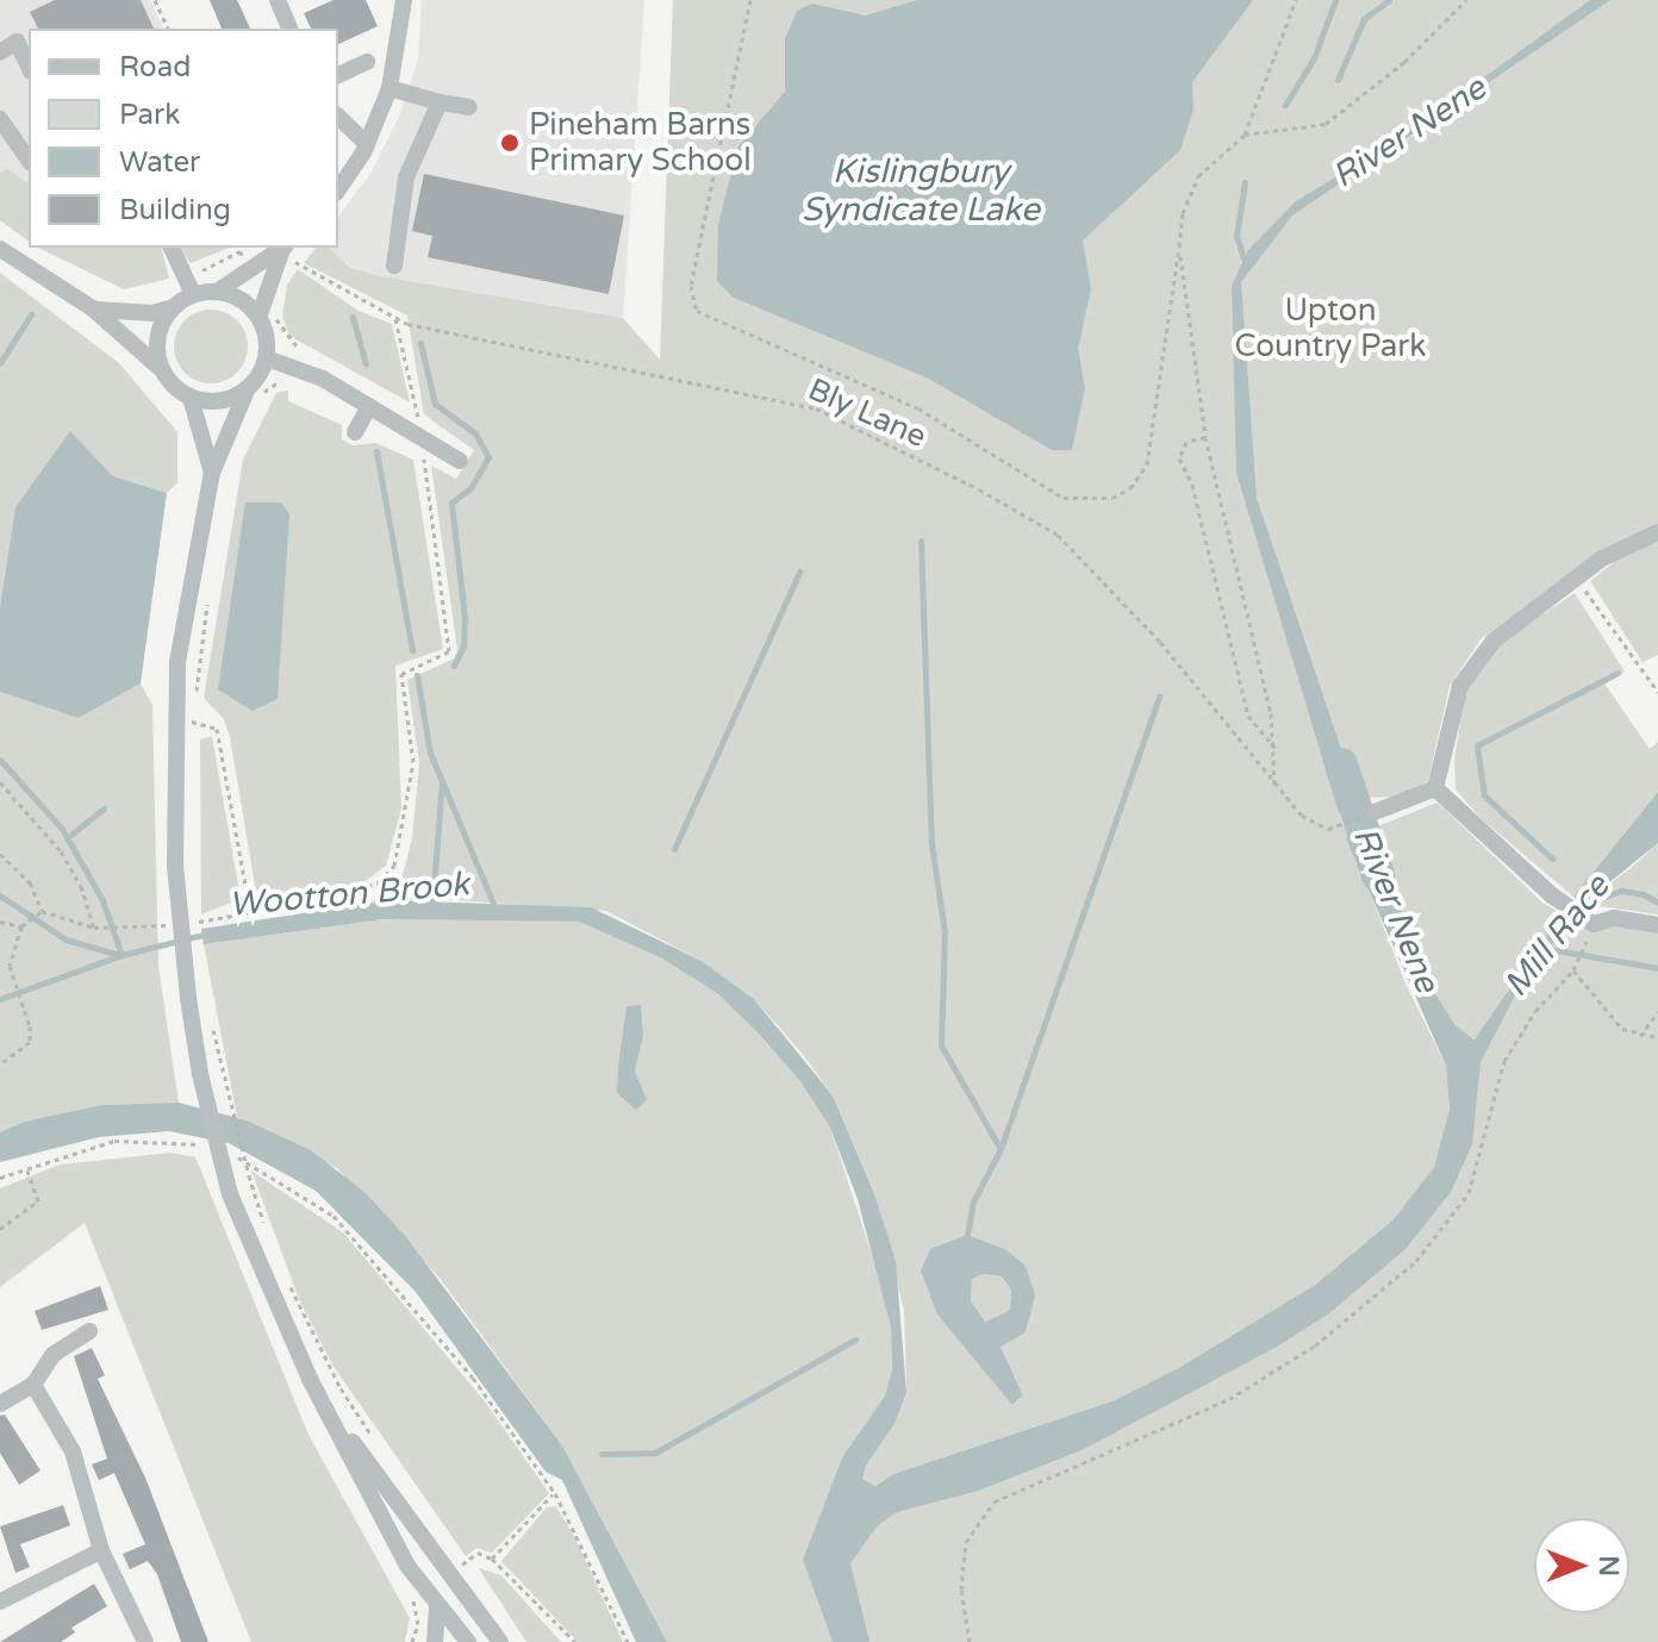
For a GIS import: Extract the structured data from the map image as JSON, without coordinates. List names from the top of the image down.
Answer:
{
  "streets": {
    "path": ["Bly Lane"]
  },
  "water": [
    "River Nene",
    "Kislingbury Syndicate Lake",
    "Wootton Brook",
    "Mill Race"
  ],
  "parks": ["Upton Country Park"],
  "places": ["Pineham Barns Primary School"],
  "legend": [
    "Road",
    "Park",
    "Water",
    "Building"
  ],
  "north": "right"
}
